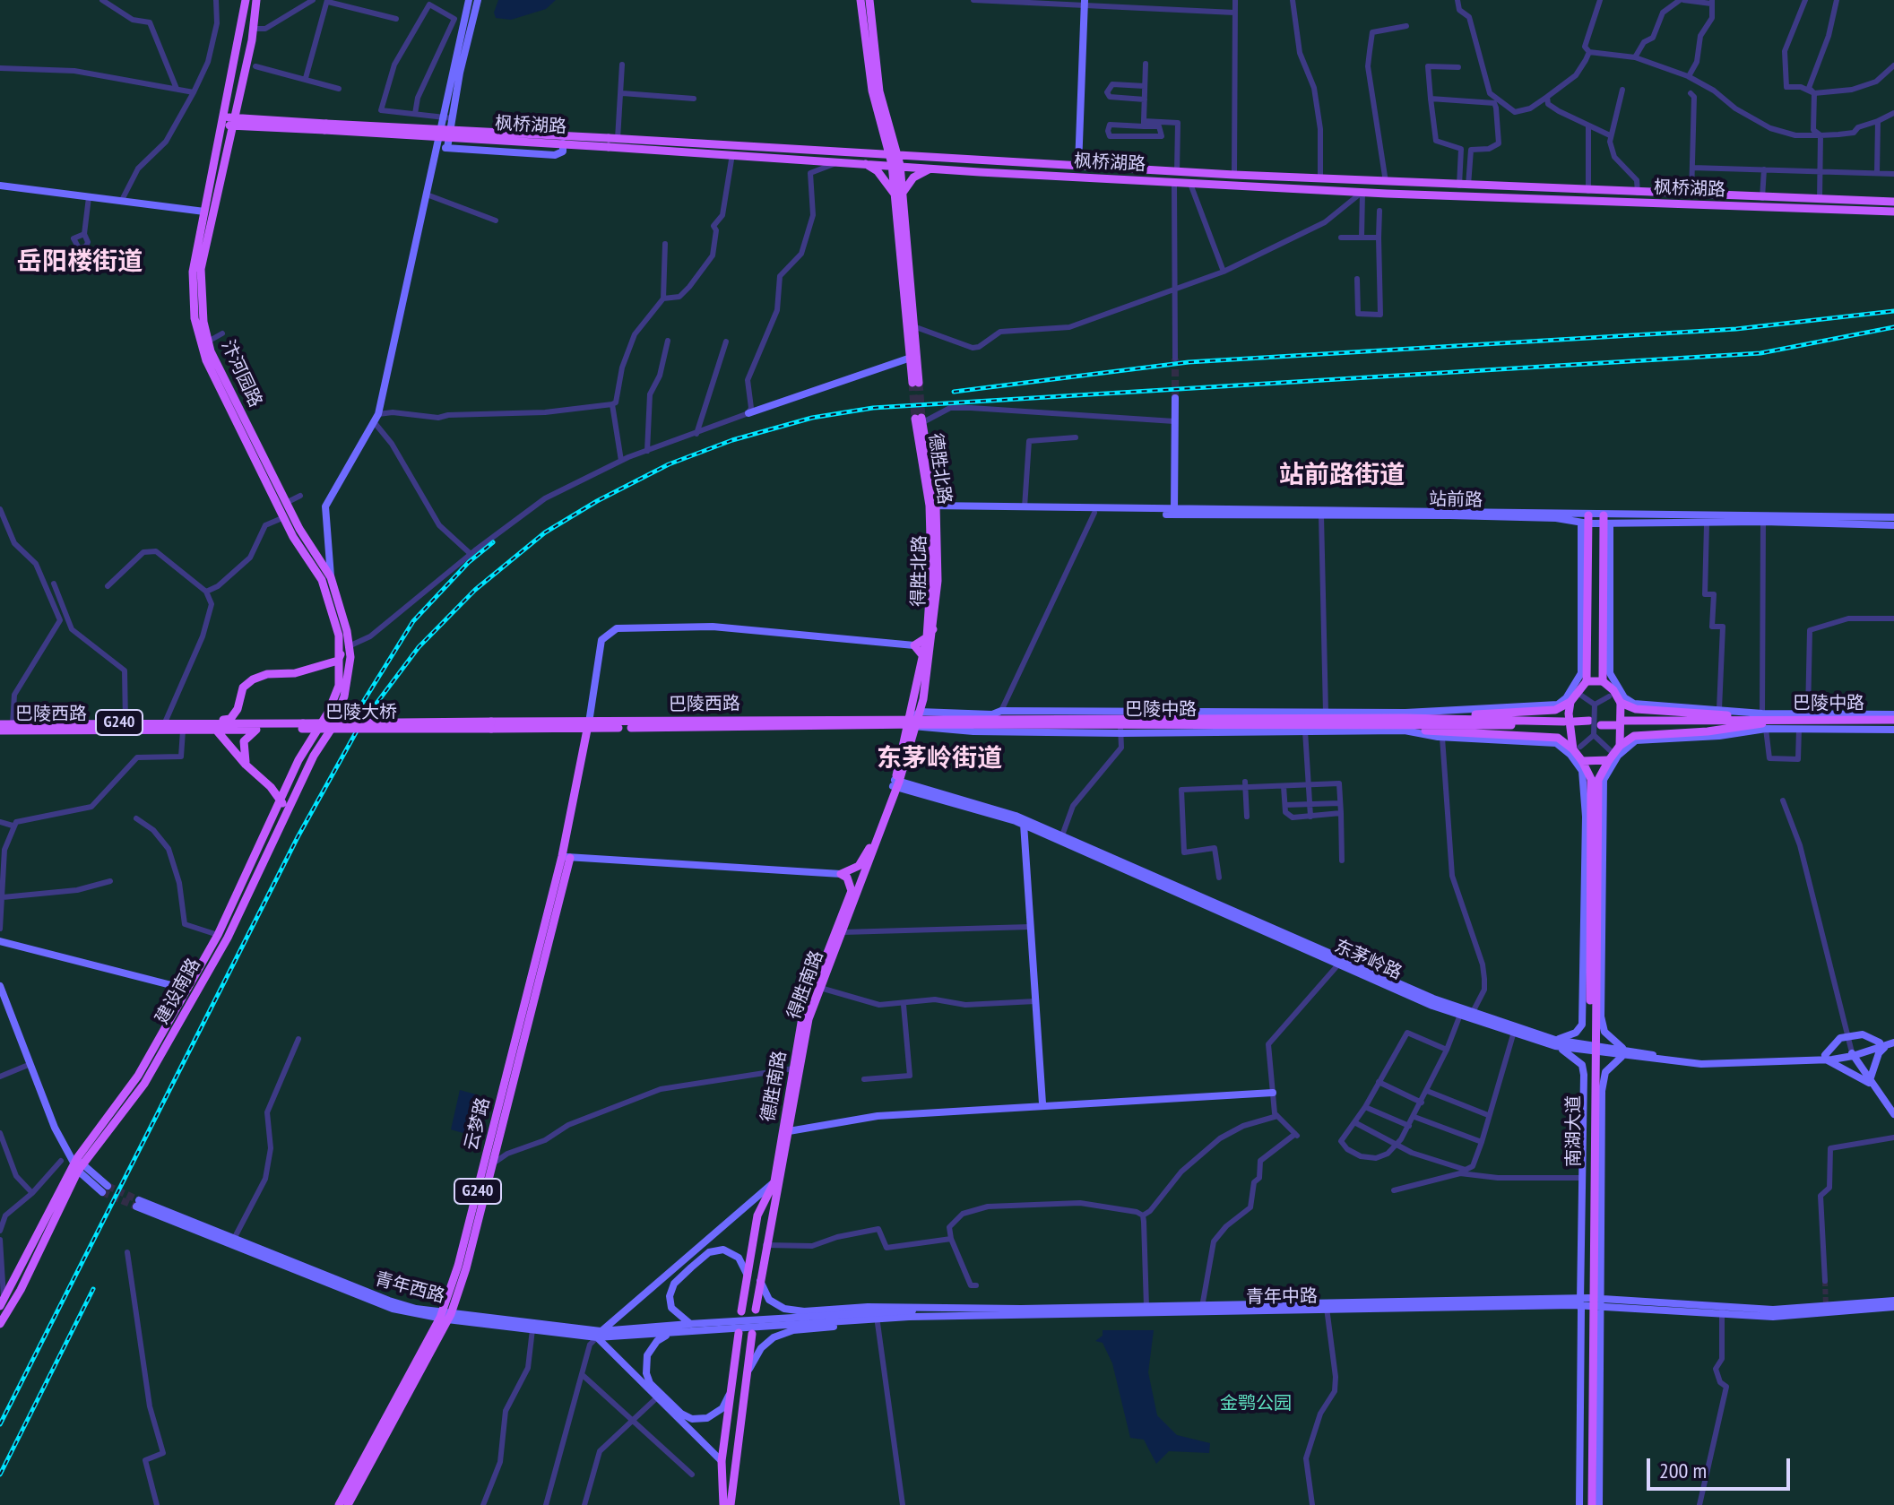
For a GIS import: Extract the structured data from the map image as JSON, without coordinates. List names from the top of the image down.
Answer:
{
  "streets": {
    "main road": [
      "枫桥湖路",
      "汴河园路",
      "德胜北路",
      "站前路",
      "得胜北路",
      "巴陵中路",
      "巴陵西路",
      "巴陵大桥",
      "G240",
      "东茅岭路",
      "得胜南路",
      "建设南路",
      "德胜南路",
      "云梦路",
      "南湖大道",
      "青年西路",
      "青年中路"
    ]
  },
  "crossings": [
    ["汴河园路", "建设南路"],
    ["德胜北路", "站前路"],
    ["德胜北路", "得胜北路"],
    ["德胜北路", "得胜南路"],
    ["站前路", "得胜北路"],
    ["得胜北路", "巴陵中路"],
    ["得胜北路", "巴陵西路"],
    ["得胜北路", "得胜南路"],
    ["巴陵中路", "巴陵西路"],
    ["巴陵中路", "得胜南路"],
    ["巴陵西路", "巴陵大桥"],
    ["巴陵西路", "得胜南路"],
    ["巴陵西路", "云梦路"],
    ["G240", "云梦路"],
    ["G240", "青年西路"],
    ["东茅岭路", "得胜南路"],
    ["东茅岭路", "南湖大道"],
    ["得胜南路", "德胜南路"],
    ["云梦路", "青年西路"],
    ["南湖大道", "青年中路"],
    ["青年西路", "青年中路"]
  ],
  "districts": ["岳阳楼街道", "站前路街道", "东茅岭街道"],
  "parks": ["金鹗公园"],
  "scale_bar": "200 m"
}
